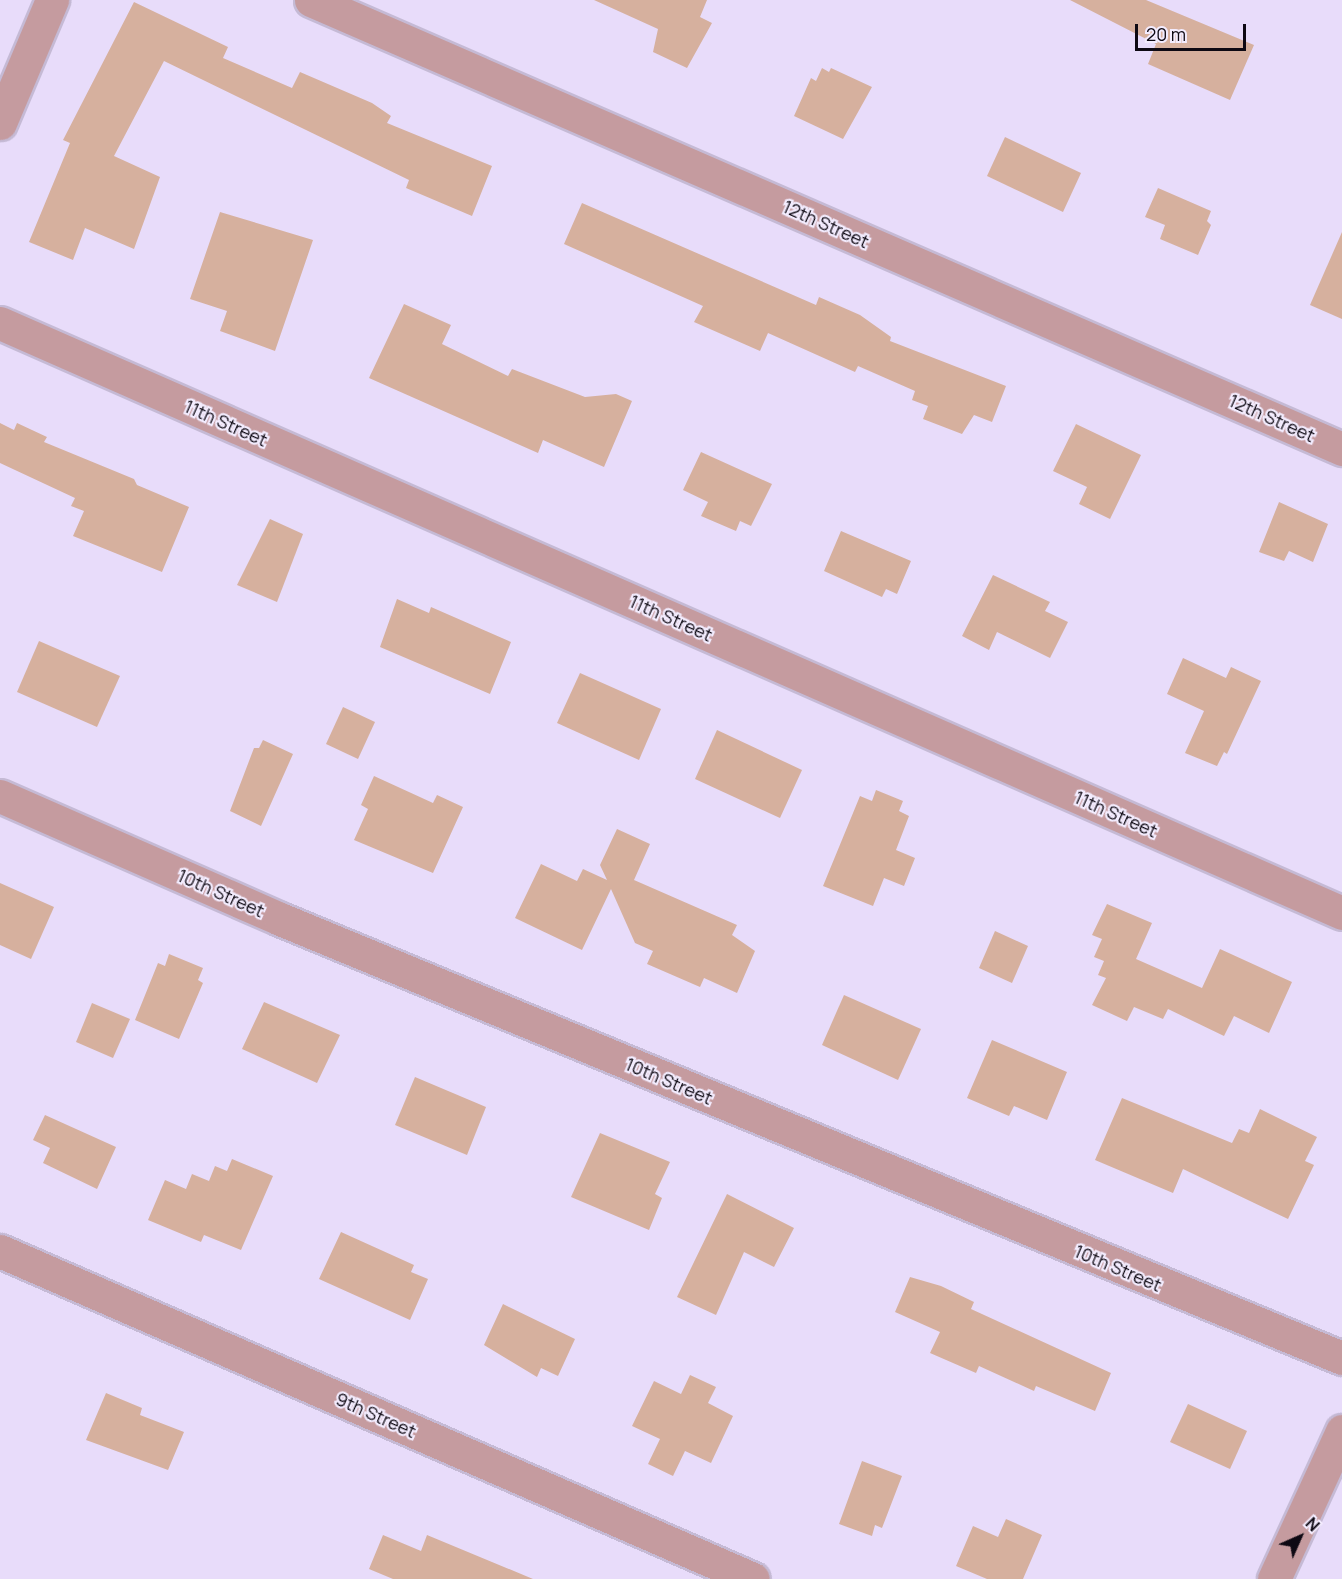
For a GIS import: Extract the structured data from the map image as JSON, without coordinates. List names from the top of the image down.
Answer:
{
  "streets": {
    "street": [
      "12th Street",
      "11th Street",
      "10th Street",
      "9th Street"
    ]
  },
  "scale_bar": "20 m",
  "north": "top right"
}
